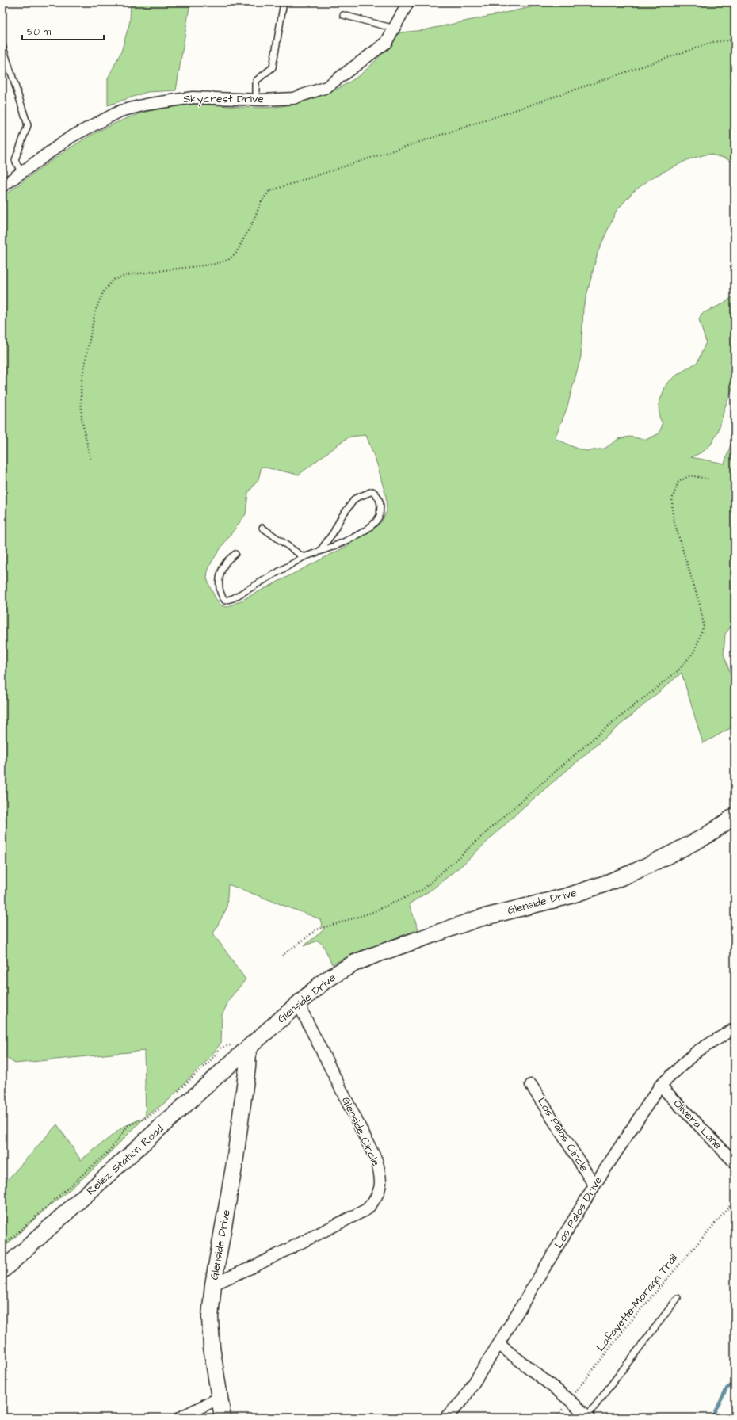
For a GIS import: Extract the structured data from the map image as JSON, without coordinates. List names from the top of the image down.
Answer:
{
  "streets": {
    "street": [
      "Skycrest Drive",
      "Glenside Drive",
      "Olivera Lane",
      "Glenside Circle",
      "Los Palos Circle",
      "Reliez Station Road",
      "Los Palos Drive"
    ],
    "path": ["Lafayette-Moraga Trail"]
  },
  "crossings": [
    ["Glenside Drive", "Glenside Circle"],
    ["Glenside Drive", "Reliez Station Road"],
    ["Olivera Lane", "Los Palos Drive"],
    ["Los Palos Circle", "Los Palos Drive"]
  ],
  "scale_bar": "50 m"
}
